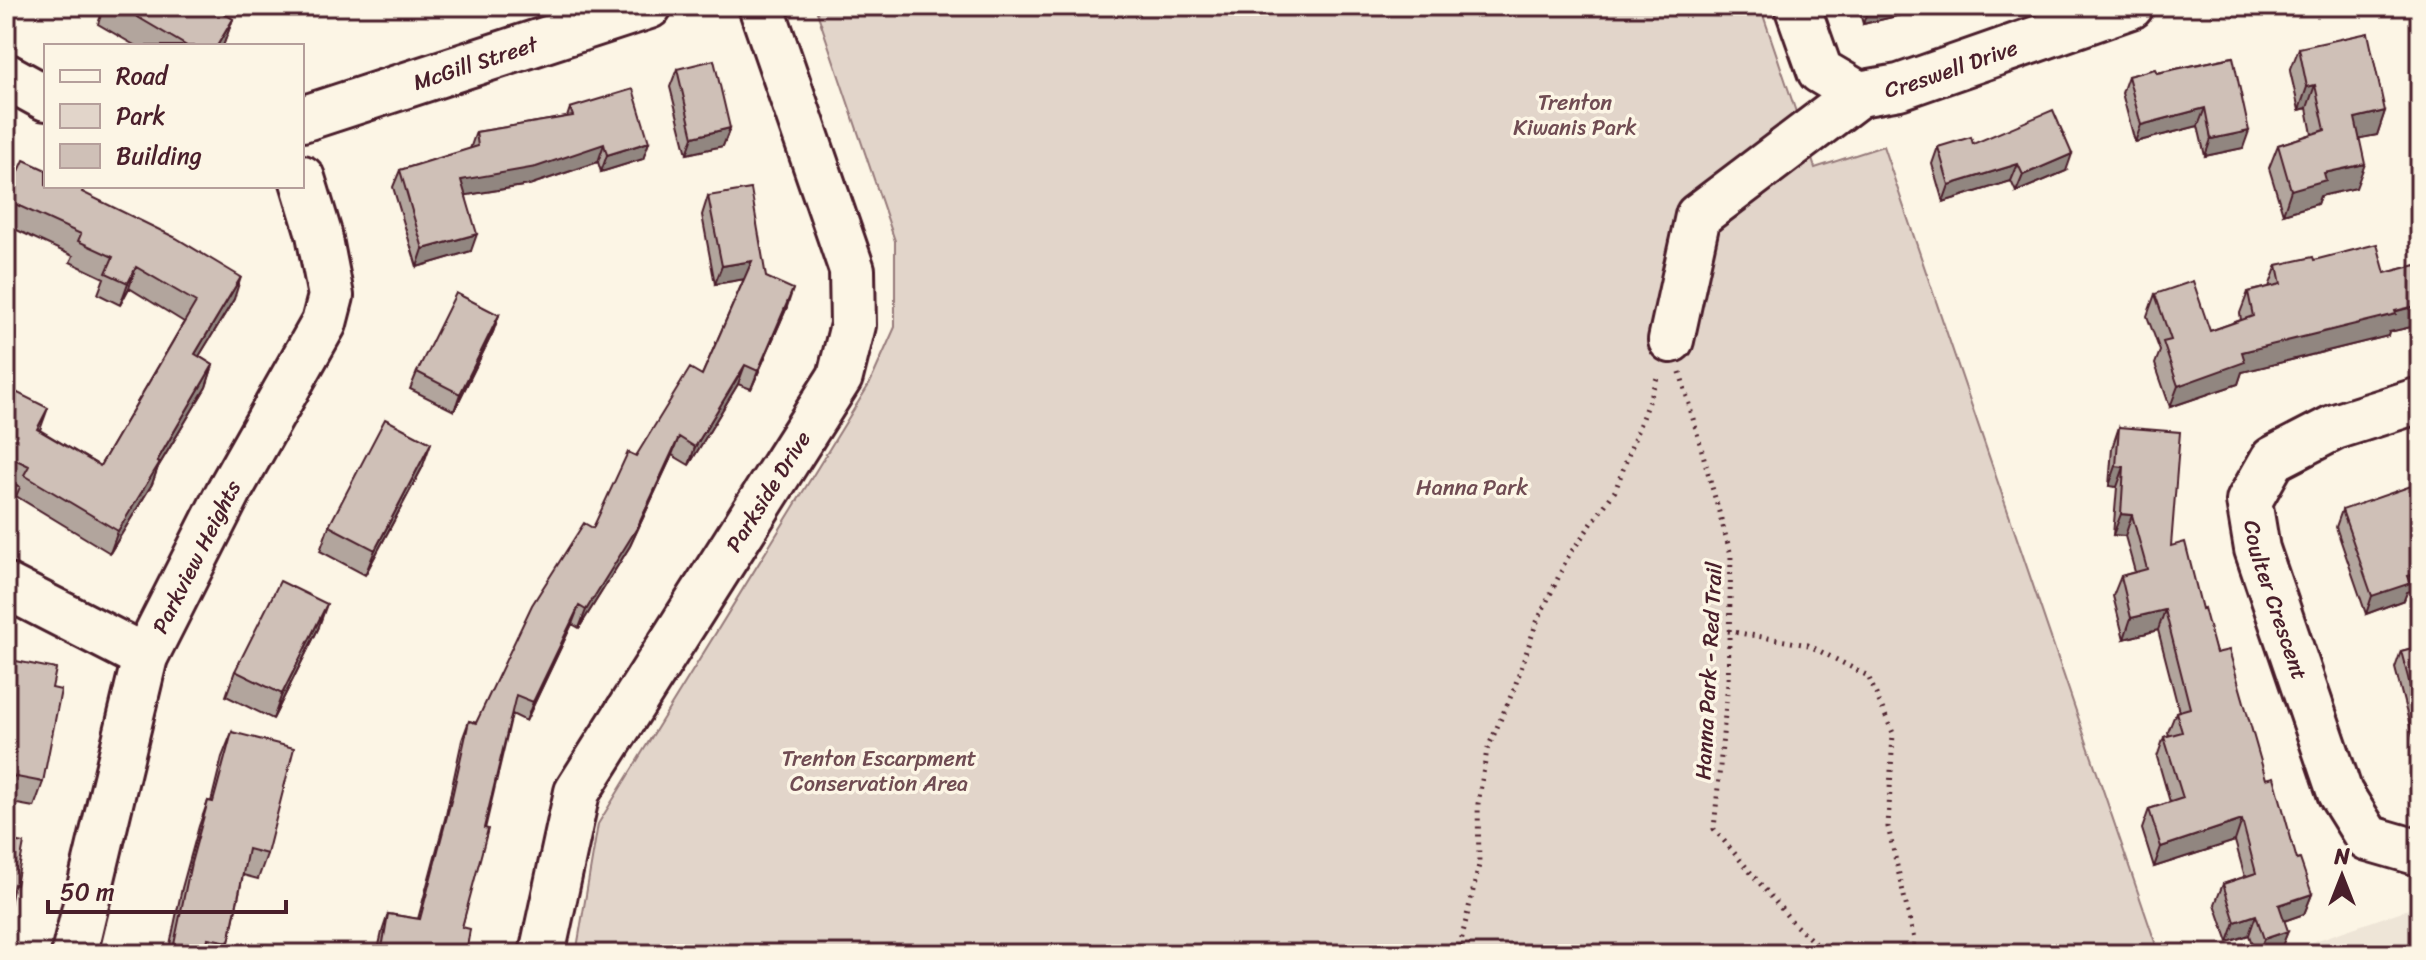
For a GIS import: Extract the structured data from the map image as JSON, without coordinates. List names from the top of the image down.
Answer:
{
  "streets": {
    "street": [
      "McGill Street",
      "Creswell Drive",
      "Parkside Drive",
      "Parkview Heights",
      "Coulter Crescent"
    ],
    "path": ["Hanna Park - Red Trail"]
  },
  "parks": ["Trenton Kiwanis Park", "Hanna Park", "Trenton Escarpment Conservation Area"],
  "legend": ["Road", "Park", "Building"],
  "scale_bar": "50 m",
  "north": "top"
}
